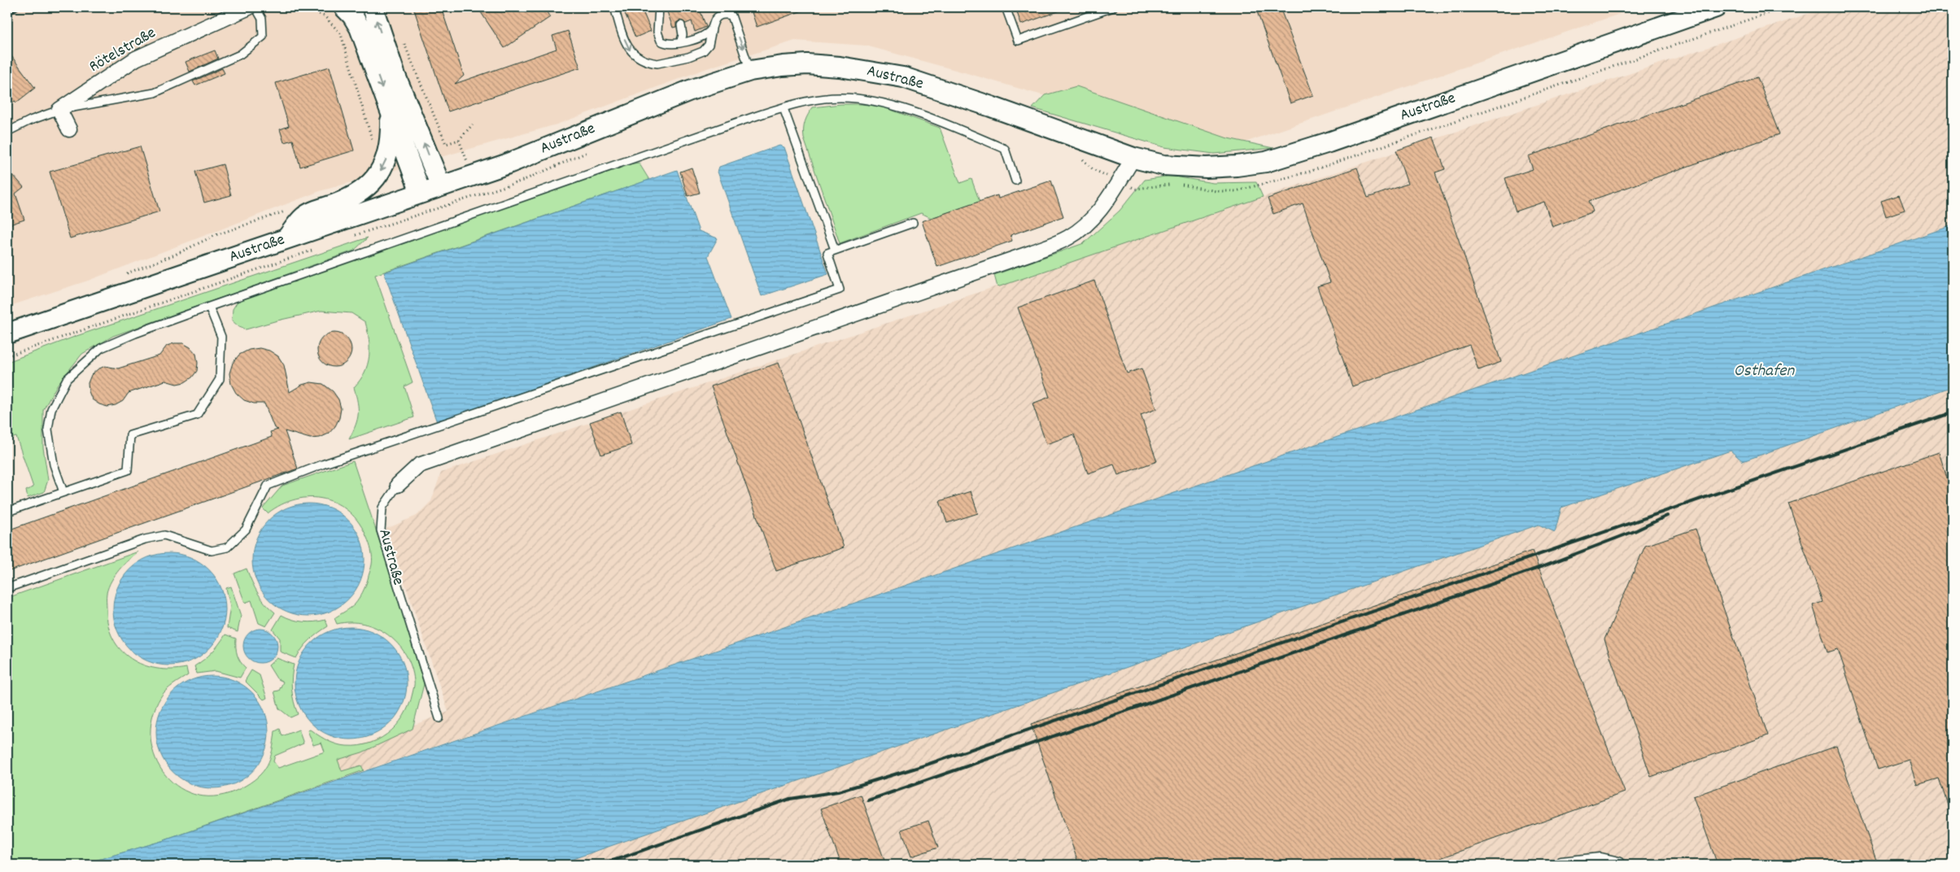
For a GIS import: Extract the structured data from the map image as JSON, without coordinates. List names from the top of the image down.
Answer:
{
  "streets": {
    "main road": ["Austraße"],
    "street": ["Rötelstraße"]
  },
  "water": ["Osthafen"]
}
